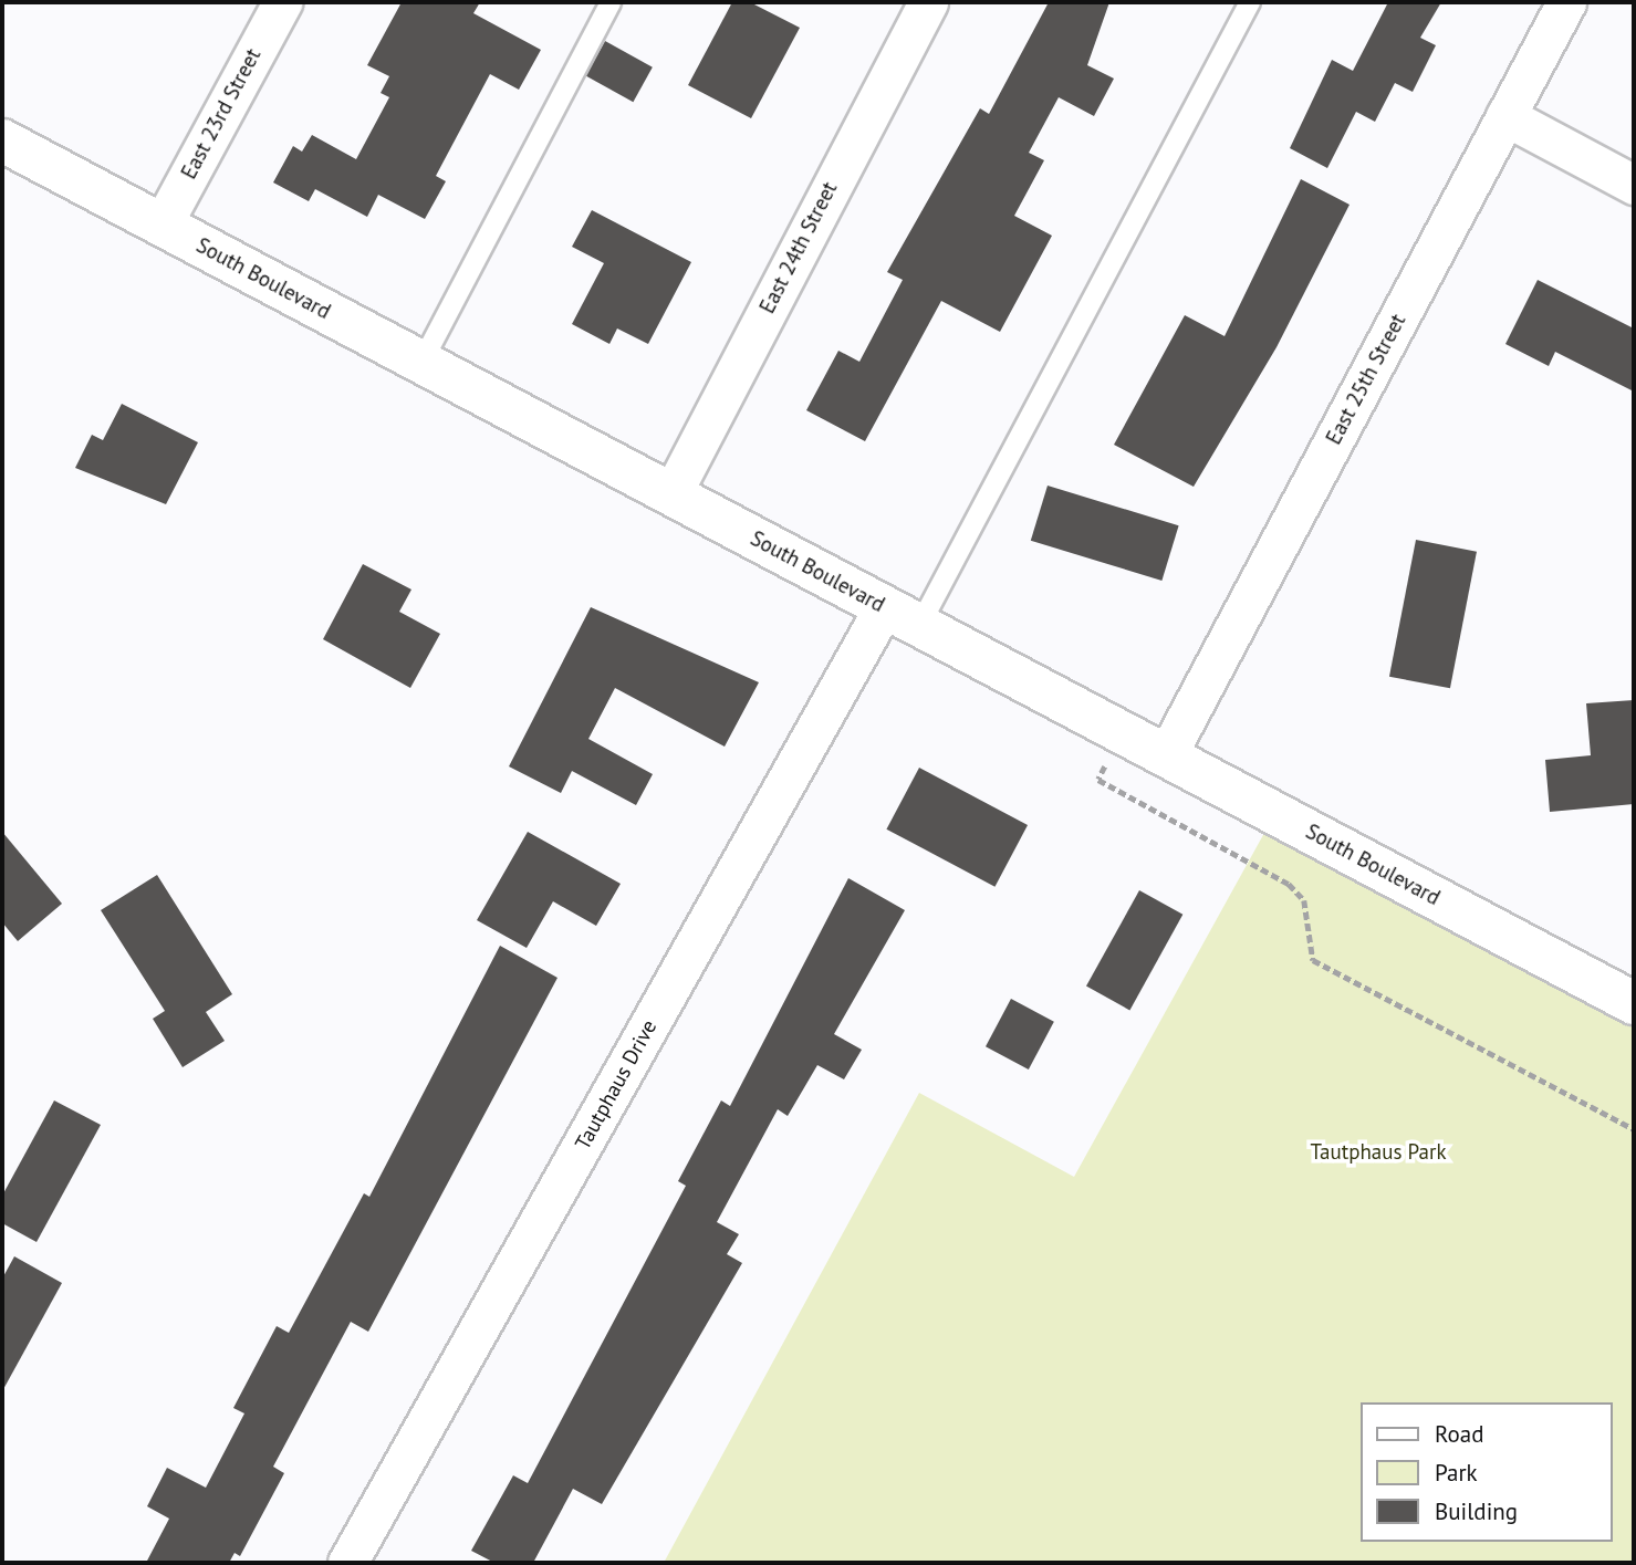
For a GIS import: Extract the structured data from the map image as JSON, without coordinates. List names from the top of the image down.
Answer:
{
  "streets": {
    "street": [
      "East 23rd Street",
      "East 24th Street",
      "South Boulevard",
      "East 25th Street",
      "Tautphaus Drive"
    ]
  },
  "crossings": [
    ["East 23rd Street", "South Boulevard"],
    ["East 24th Street", "South Boulevard"],
    ["South Boulevard", "East 25th Street"],
    ["South Boulevard", "Tautphaus Drive"]
  ],
  "parks": ["Tautphaus Park"],
  "legend": ["Road", "Park", "Building"]
}
